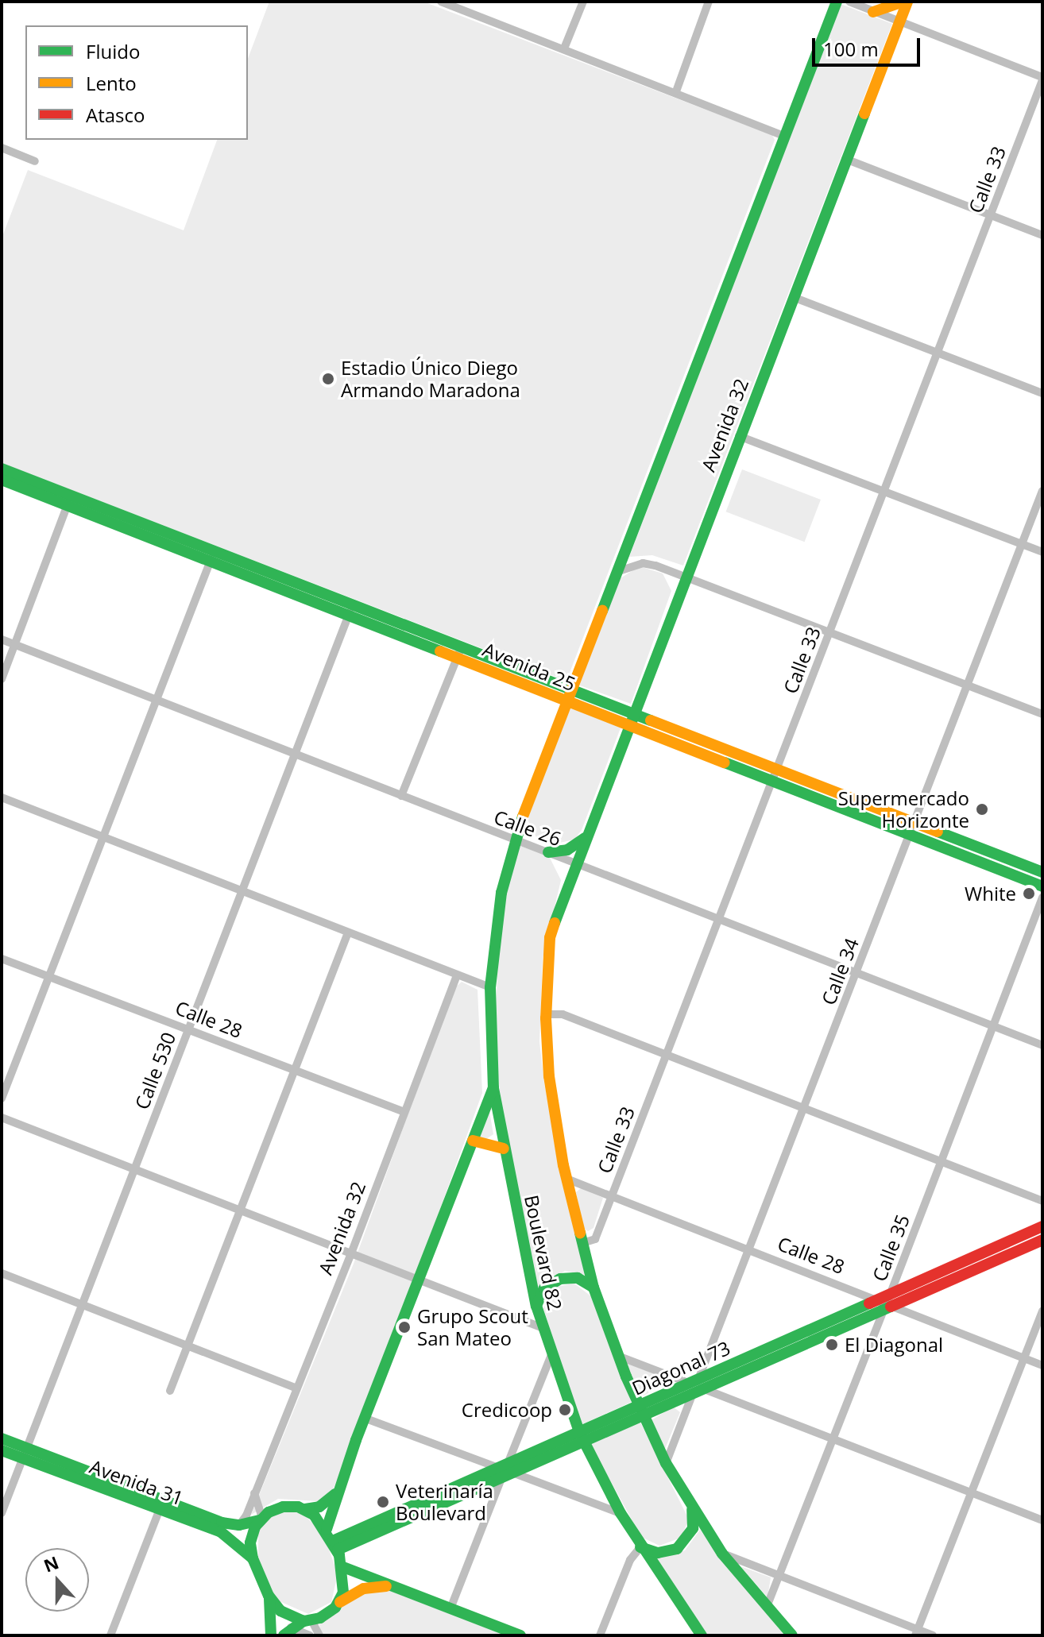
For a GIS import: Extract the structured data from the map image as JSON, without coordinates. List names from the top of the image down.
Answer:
{
  "streets": {
    "main road": [
      "Avenida 32",
      "Avenida 25",
      "Boulevard 82",
      "Diagonal 73",
      "Avenida 31"
    ],
    "street": [
      "Calle 33",
      "Calle 26",
      "Calle 34",
      "Calle 28",
      "Calle 530",
      "Calle 35"
    ]
  },
  "crossings": [
    ["Calle 33", "Avenida 25"],
    ["Calle 33", "Calle 26"],
    ["Calle 33", "Calle 28"],
    ["Calle 33", "Boulevard 82"],
    ["Avenida 32", "Avenida 25"],
    ["Avenida 32", "Calle 26"],
    ["Avenida 32", "Calle 28"],
    ["Avenida 32", "Boulevard 82"],
    ["Avenida 32", "Avenida 31"],
    ["Avenida 25", "Calle 34"],
    ["Avenida 25", "Calle 530"],
    ["Calle 26", "Calle 34"],
    ["Calle 26", "Calle 530"],
    ["Calle 26", "Calle 35"],
    ["Calle 26", "Boulevard 82"],
    ["Calle 34", "Calle 28"],
    ["Calle 34", "Boulevard 82"],
    ["Calle 34", "Diagonal 73"],
    ["Calle 28", "Calle 530"],
    ["Calle 28", "Calle 35"],
    ["Calle 28", "Boulevard 82"],
    ["Calle 28", "Diagonal 73"],
    ["Calle 530", "Avenida 31"],
    ["Calle 35", "Boulevard 82"],
    ["Calle 35", "Diagonal 73"],
    ["Boulevard 82", "Diagonal 73"],
    ["Diagonal 73", "Avenida 31"]
  ],
  "places": [
    "Estadio Único Diego Armando Maradona",
    "Supermercado Horizonte",
    "White",
    "Grupo Scout San Mateo",
    "El Diagonal",
    "Credicoop",
    "Veterinaría Boulevard"
  ],
  "legend": ["Fluido", "Lento", "Atasco"],
  "scale_bar": "100 m",
  "north": "top"
}
